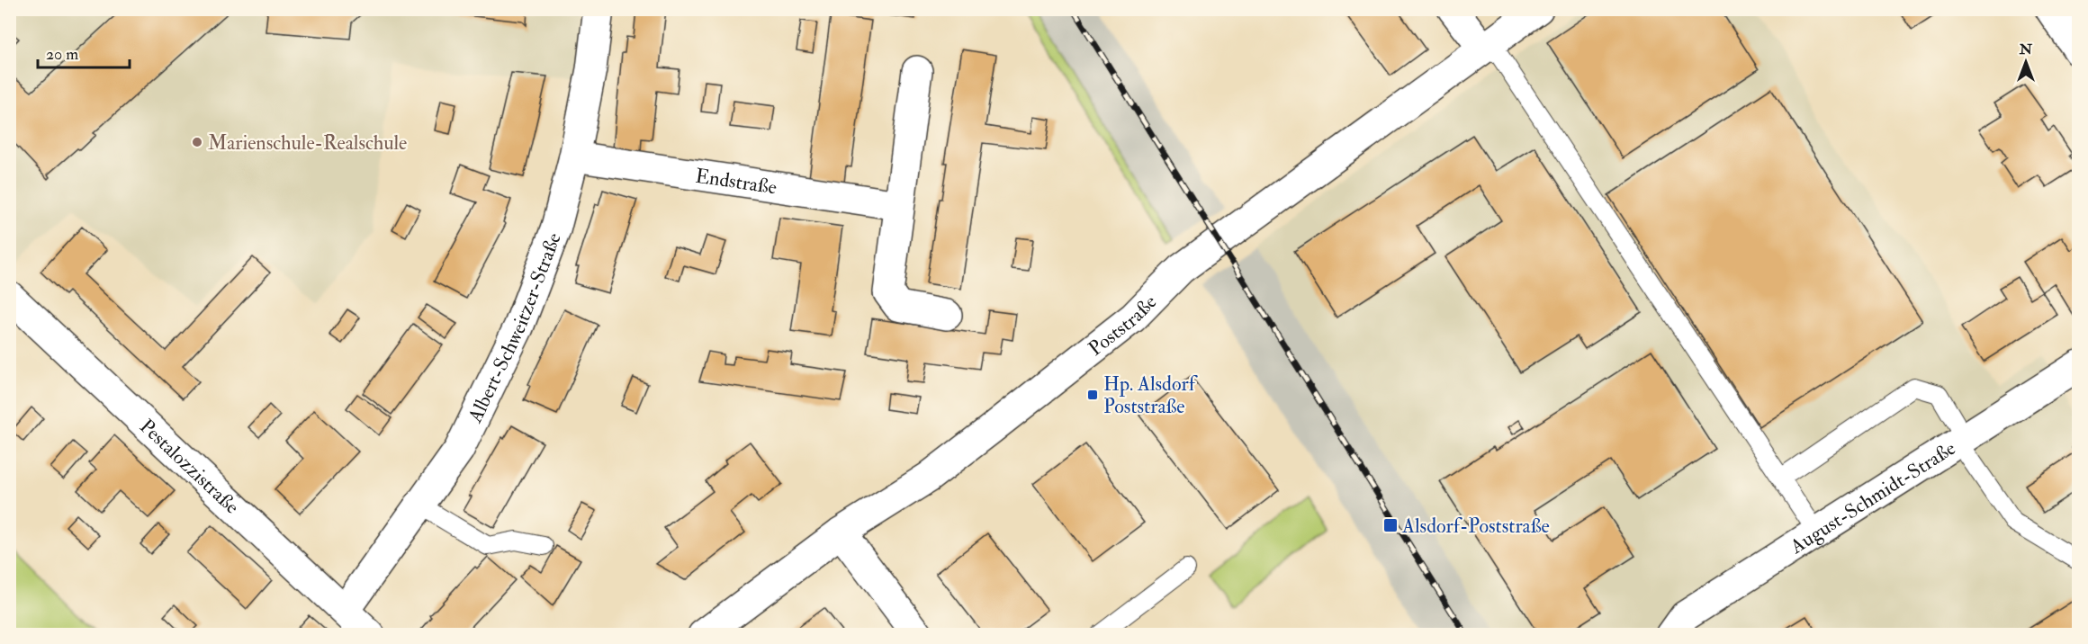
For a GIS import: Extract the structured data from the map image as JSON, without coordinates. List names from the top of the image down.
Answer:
{
  "streets": {
    "street": [
      "Endstraße",
      "Poststraße",
      "Albert-Schweitzer-Straße",
      "Pestalozzistraße",
      "August-Schmidt-Straße"
    ]
  },
  "crossings": [
    ["Endstraße", "Albert-Schweitzer-Straße"],
    ["Albert-Schweitzer-Straße", "Pestalozzistraße"]
  ],
  "places": {
    "other": ["Marienschule-Realschule"],
    "transit": ["Hp. Alsdorf Poststraße", "Alsdorf-Poststraße"]
  },
  "scale_bar": "20 m",
  "north": "top"
}
